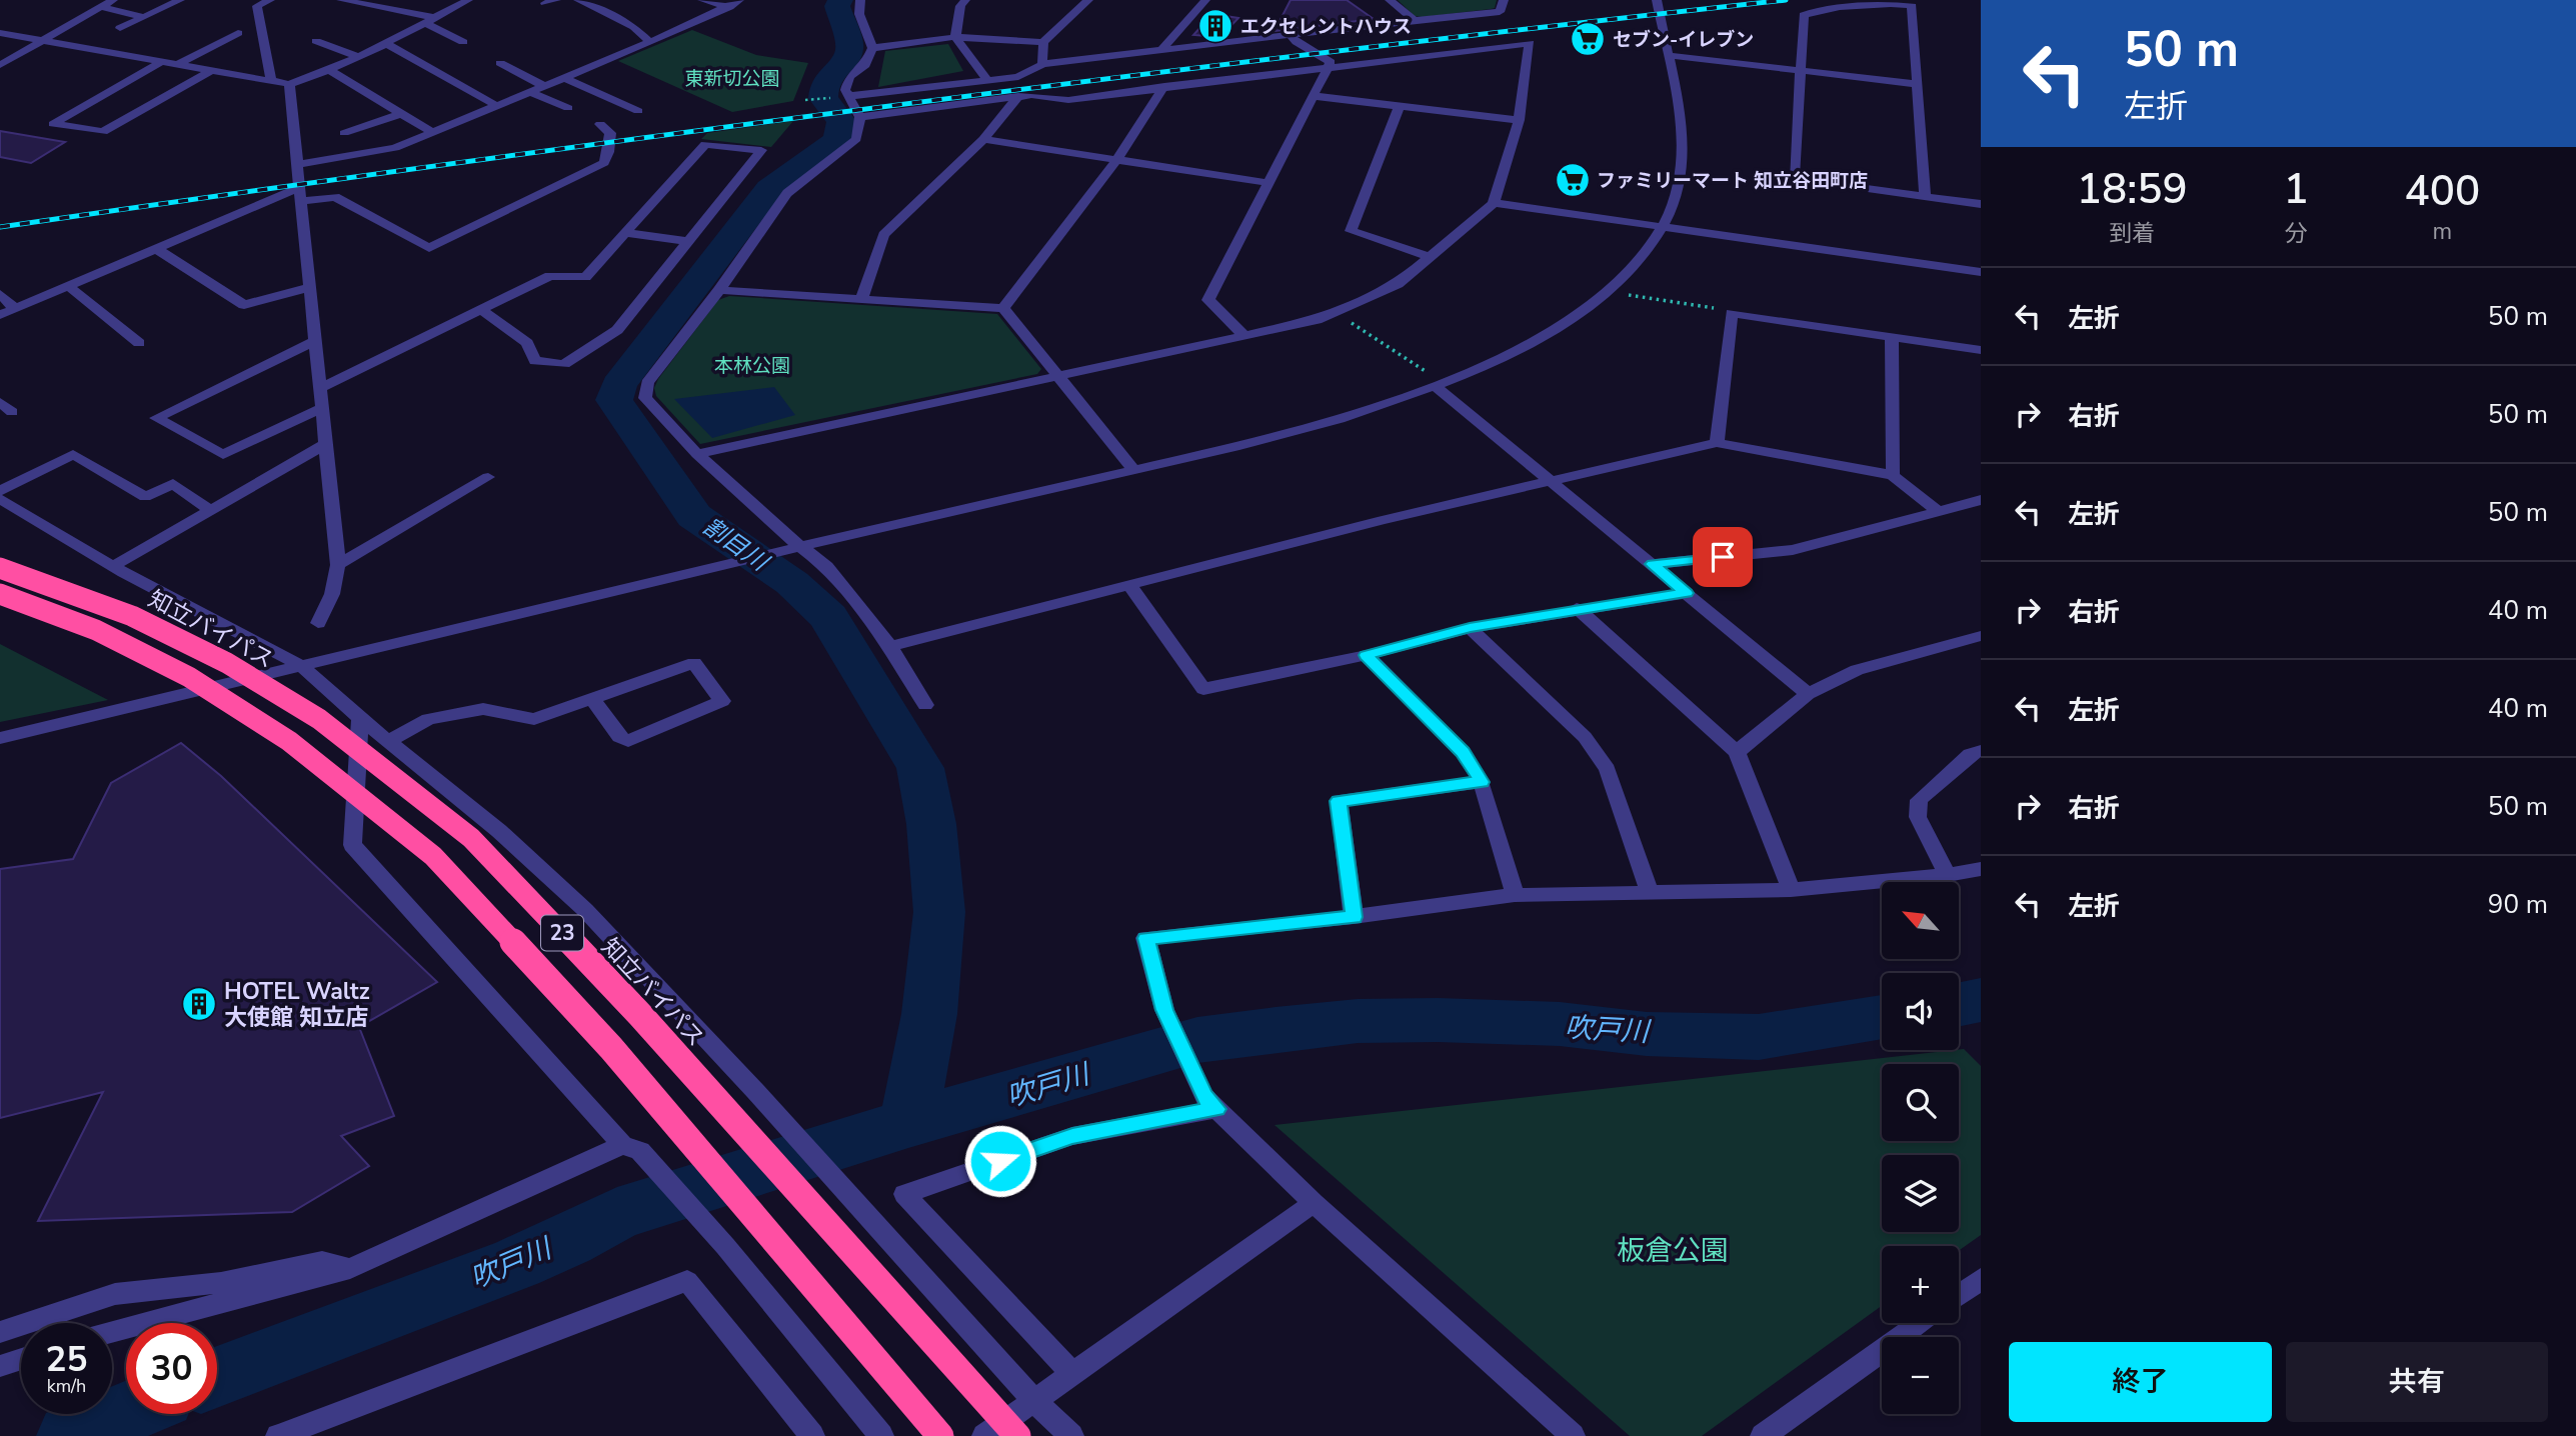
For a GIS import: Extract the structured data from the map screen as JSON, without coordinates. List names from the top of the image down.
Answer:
{
  "streets": {
    "highway": ["知立バイパス", "23"]
  },
  "water": ["割目川", "吹戸川"],
  "parks": ["東新切公園", "本林公園", "板倉公園"],
  "places": {
    "building": ["エクセレントハウス", "HOTEL Waltz 大使館 知立店"],
    "supermarket": ["セブン-イレブン", "ファミリーマート 知立谷田町店"]
  },
  "north": "top left",
  "page": {
    "turn": ["50 m", "左折"],
    "eta": [
      "18:59",
      "到着",
      "1",
      "分",
      "400",
      "m"
    ],
    "list": [
      {
        "name": "左折",
        "value": "50 m"
      },
      {
        "name": "右折",
        "value": "50 m"
      },
      {
        "name": "左折",
        "value": "50 m"
      },
      {
        "name": "右折",
        "value": "40 m"
      },
      {
        "name": "左折",
        "value": "40 m"
      },
      {
        "name": "右折",
        "value": "50 m"
      },
      {
        "name": "左折",
        "value": "90 m"
      }
    ],
    "map_buttons": ["+", "−"],
    "speed": "25 km/h",
    "limit": "30",
    "buttons": ["終了", "共有"]
  }
}
